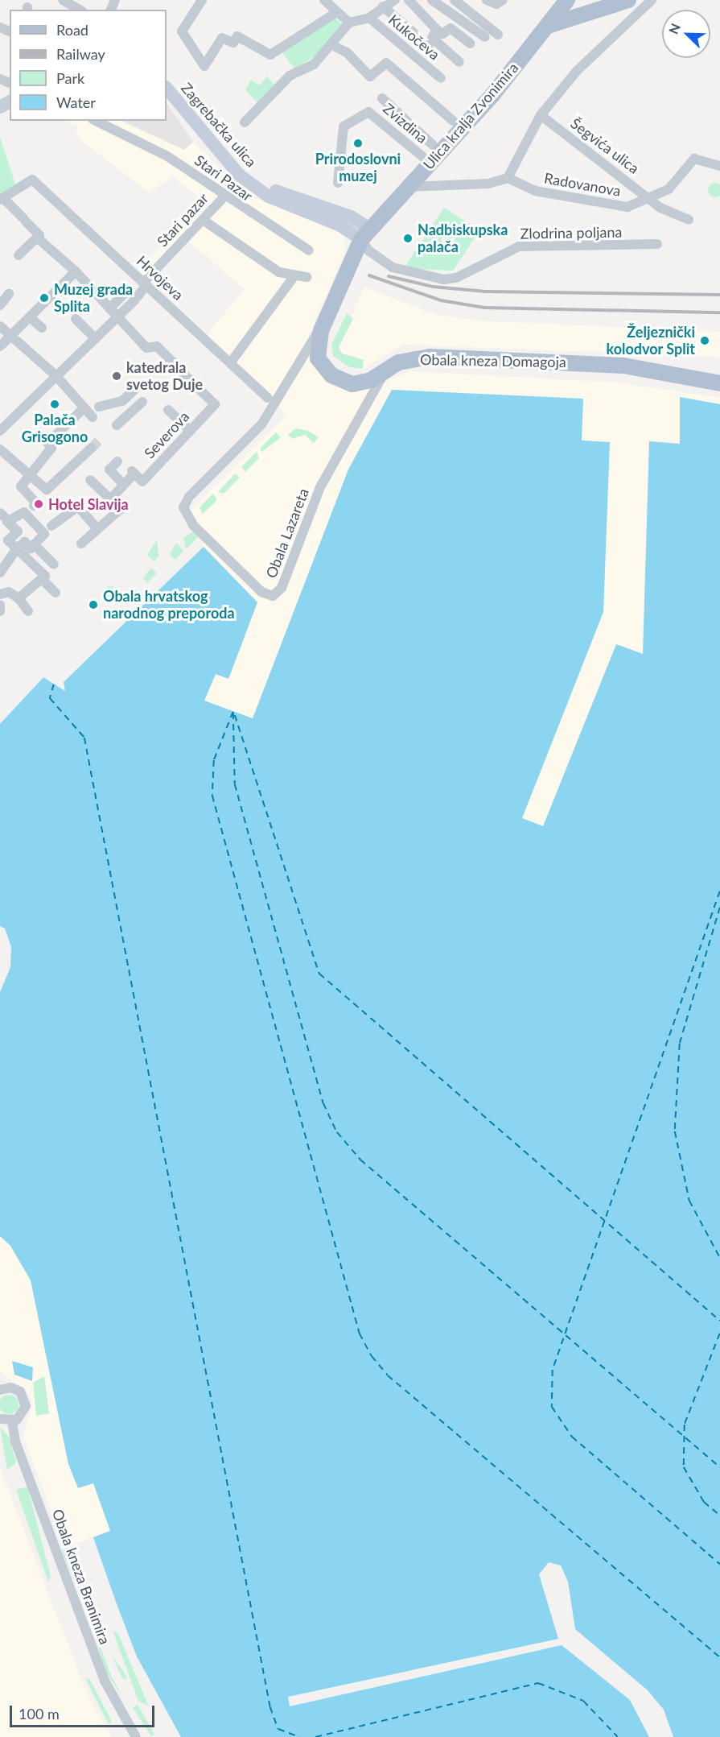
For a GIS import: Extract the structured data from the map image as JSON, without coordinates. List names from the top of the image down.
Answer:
{
  "streets": {
    "main road": ["Ulica kralja Zvonimira", "Obala kneza Domagoja"],
    "street": [
      "Kukočeva",
      "Zvizdina",
      "Zagrebačka ulica",
      "Šegvića ulica",
      "Stari Pazar",
      "Radovanova",
      "Stari pazar",
      "Zlodrina poljana",
      "Hrvojeva",
      "Severova",
      "Obala Lazareta",
      "Obala kneza Branimira"
    ]
  },
  "crossings": [
    ["Ulica kralja Zvonimira", "Zagrebačka ulica"],
    ["Ulica kralja Zvonimira", "Zlodrina poljana"],
    ["Zagrebačka ulica", "Zlodrina poljana"],
    ["Šegvića ulica", "Radovanova"],
    ["Stari Pazar", "Stari pazar"],
    ["Stari pazar", "Hrvojeva"],
    ["Obala kneza Domagoja", "Obala Lazareta"]
  ],
  "places": [
    "Prirodoslovni muzej",
    "Nadbiskupska palača",
    "Muzej grada Splita",
    "Željeznički kolodvor Split",
    "katedrala svetog Duje",
    "Palača Grisogono",
    "Hotel Slavija",
    "Obala hrvatskog narodnog preporoda"
  ],
  "legend": [
    "Road",
    "Railway",
    "Park",
    "Water"
  ],
  "scale_bar": "100 m",
  "north": "top left"
}
